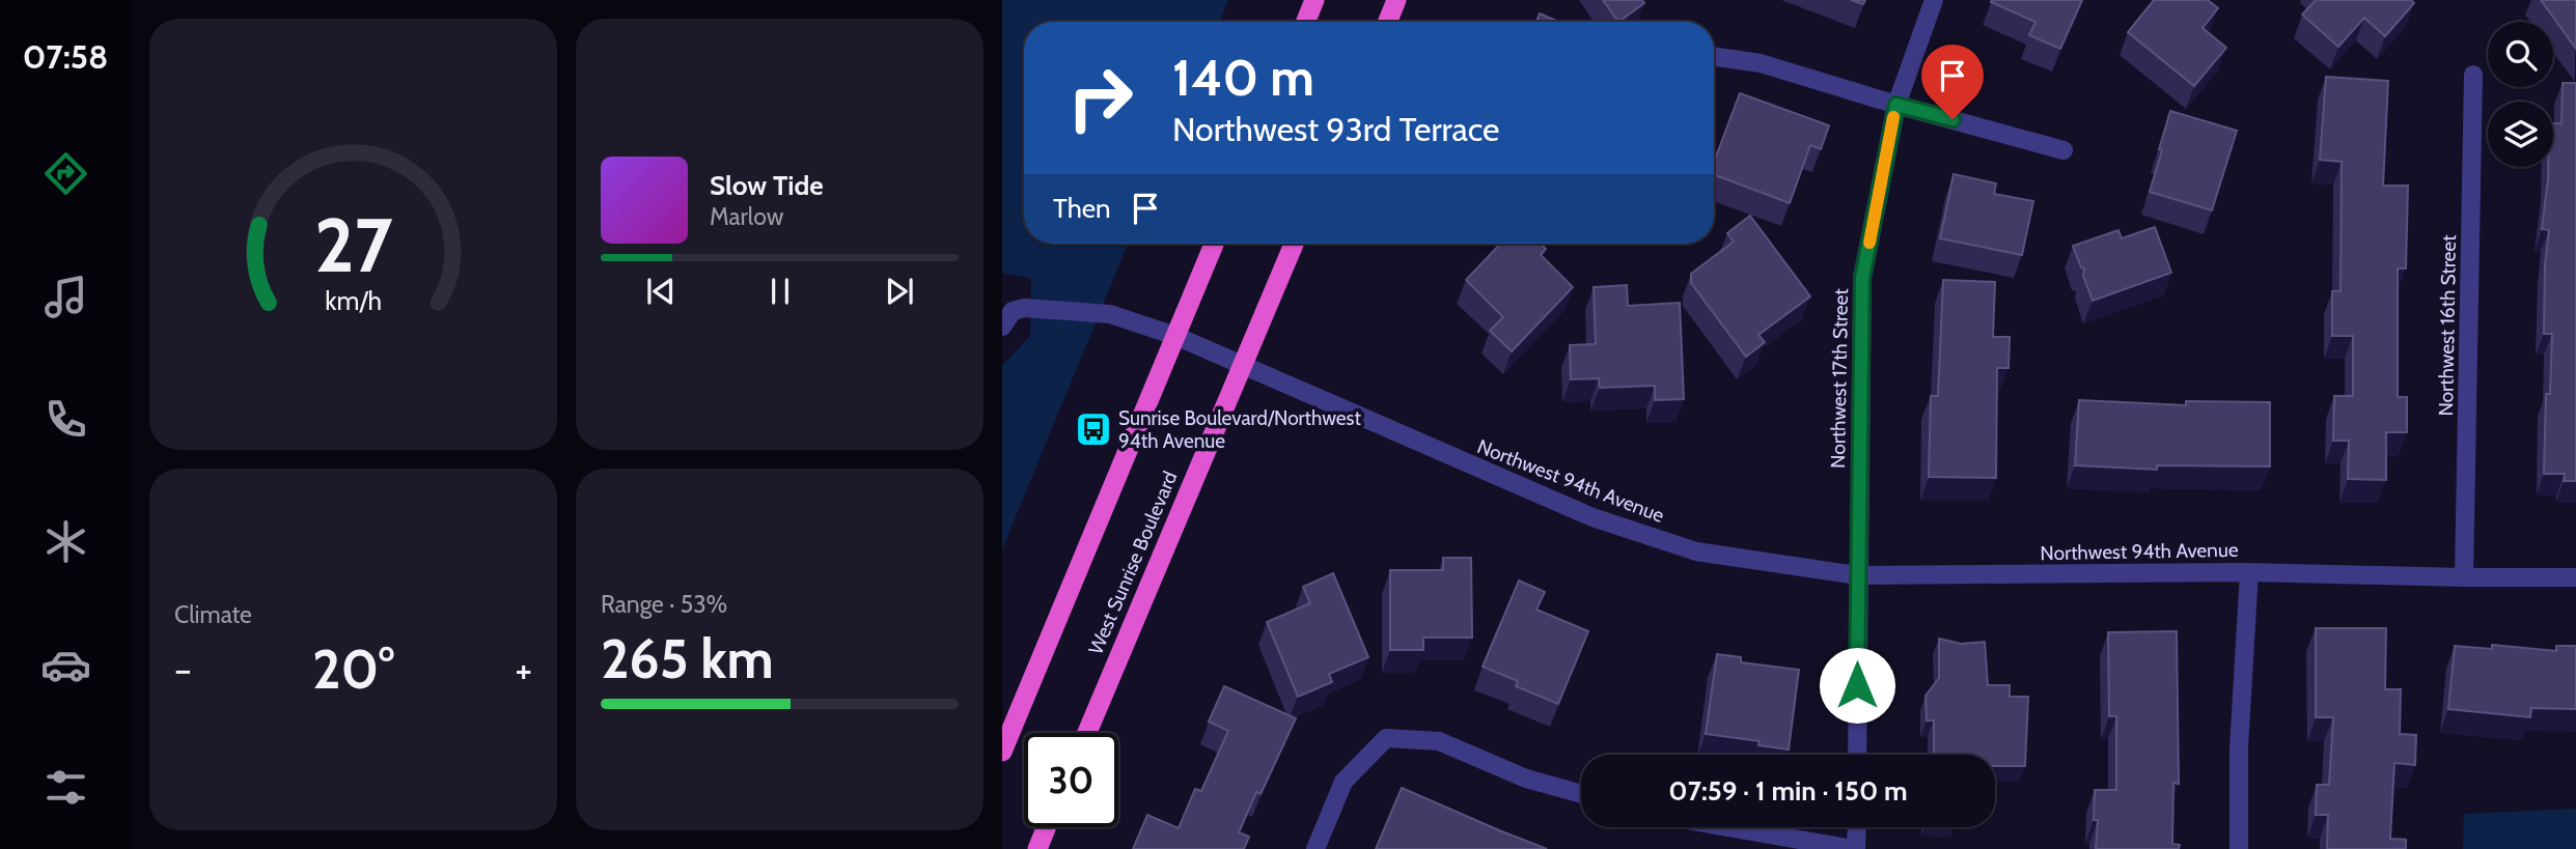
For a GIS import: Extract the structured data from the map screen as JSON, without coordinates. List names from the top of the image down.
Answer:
{
  "streets": {
    "highway": ["West Sunrise Boulevard"],
    "street": ["Northwest 16th Street", "Northwest 17th Street", "Northwest 94th Avenue"]
  },
  "crossings": [
    ["Northwest 16th Street", "Northwest 94th Avenue"],
    ["Northwest 17th Street", "Northwest 94th Avenue"],
    ["Northwest 94th Avenue", "West Sunrise Boulevard"]
  ],
  "places": {
    "bus stop": ["Sunrise Boulevard/Northwest 94th Avenue"]
  },
  "page": {
    "tabs": "07:58",
    "turn": ["140 m", "Northwest 93rd Terrace"],
    "song": ["Slow Tide", "Marlow"],
    "then": "Then",
    "tile": [
      "Climate",
      ["Range · 53%", "265 km"]
    ],
    "heat": ["−", "20°", "+"],
    "limit": "30",
    "trip": "07:59 · 1 min · 150 m",
    "gauge": ["27", "km/h"]
  }
}
